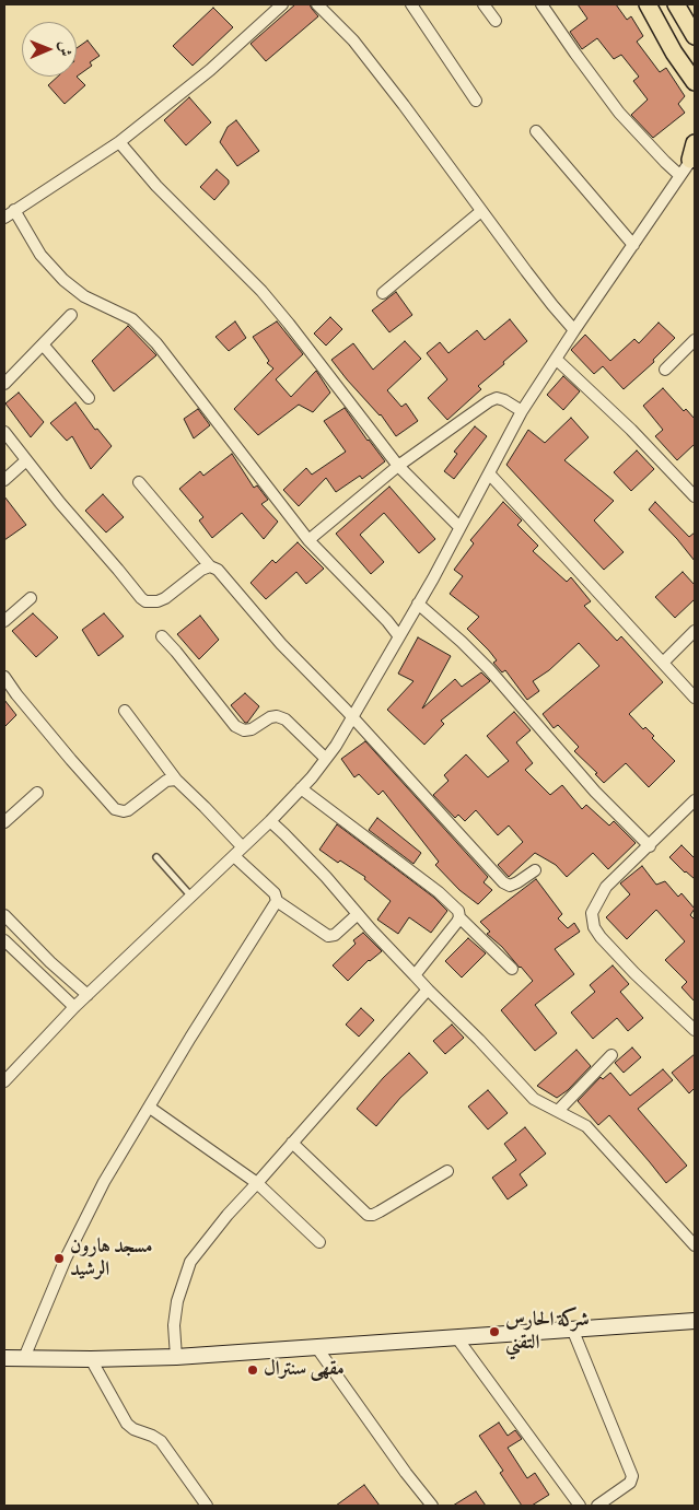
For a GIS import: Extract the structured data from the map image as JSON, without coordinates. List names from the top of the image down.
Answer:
{
  "places": ["مسجد هارون الرشيد", "شركة الحارس التقني", "مقهى سنترال"],
  "north": "right"
}
